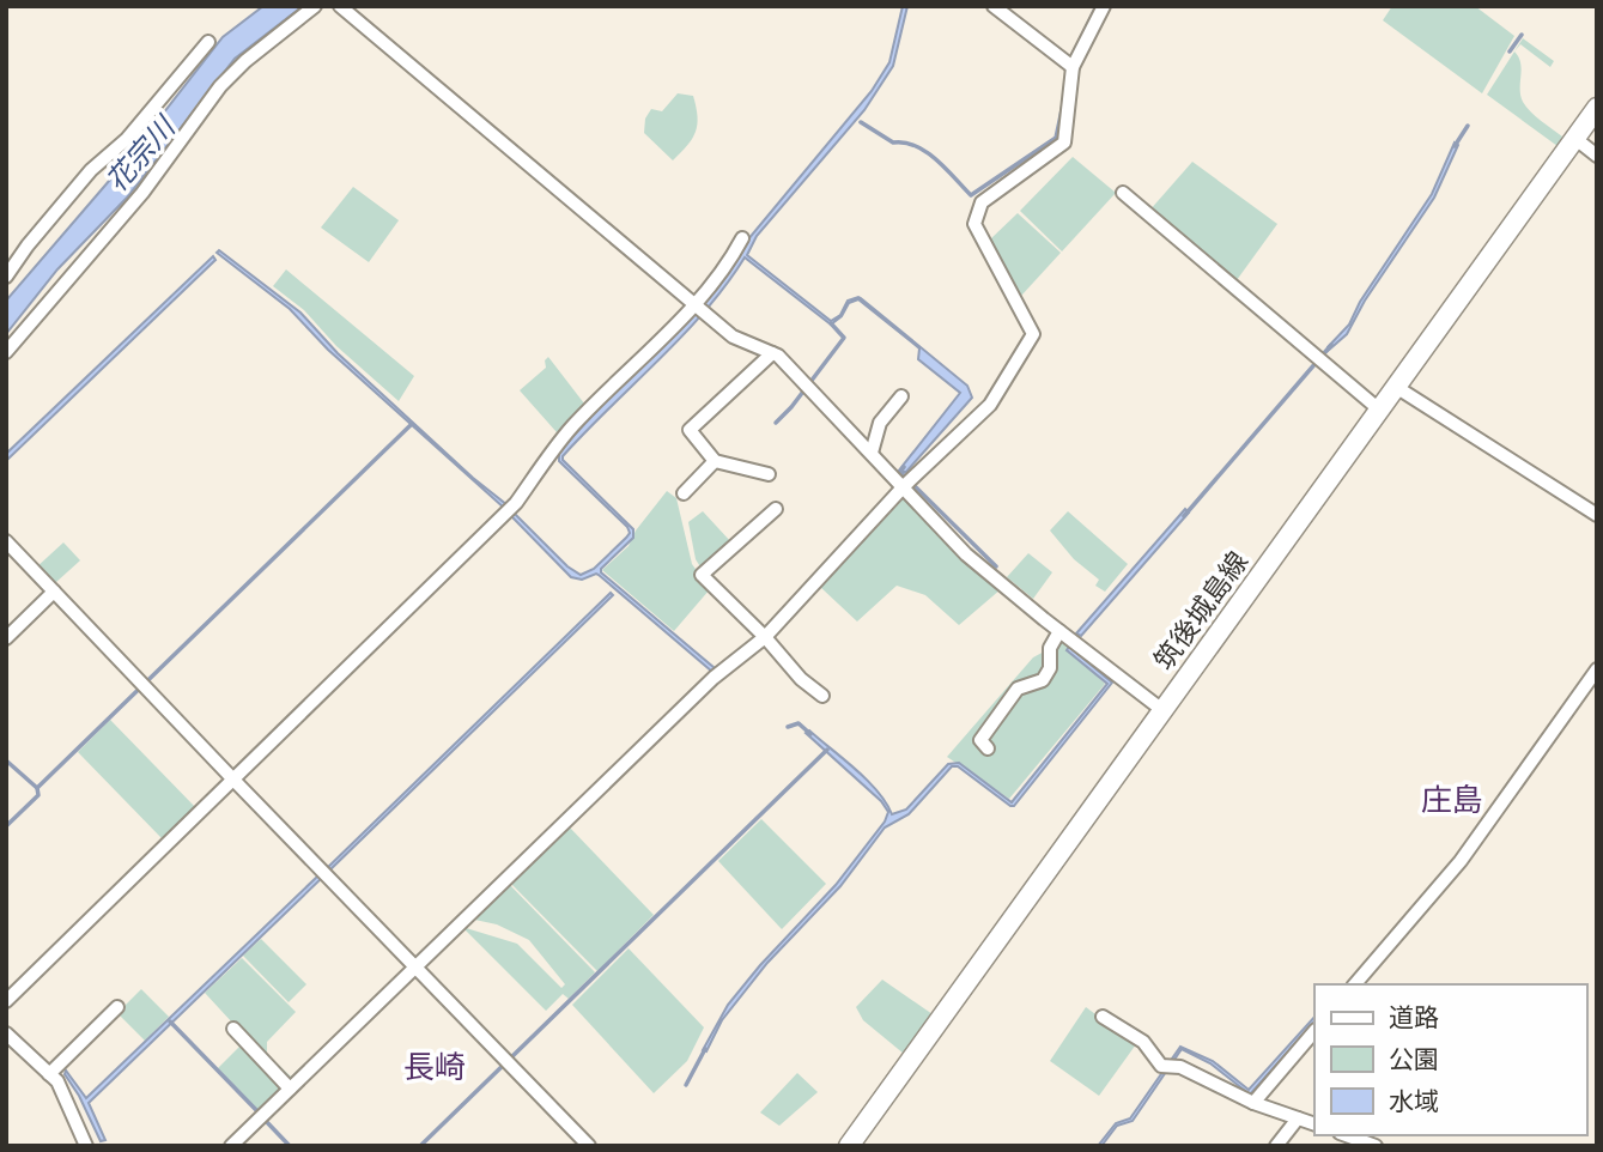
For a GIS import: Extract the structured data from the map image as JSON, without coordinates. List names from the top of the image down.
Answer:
{
  "streets": {
    "main road": ["筑後城島線"]
  },
  "districts": ["庄島", "長崎"],
  "water": ["花宗川"],
  "legend": ["道路", "公園", "水域"]
}
